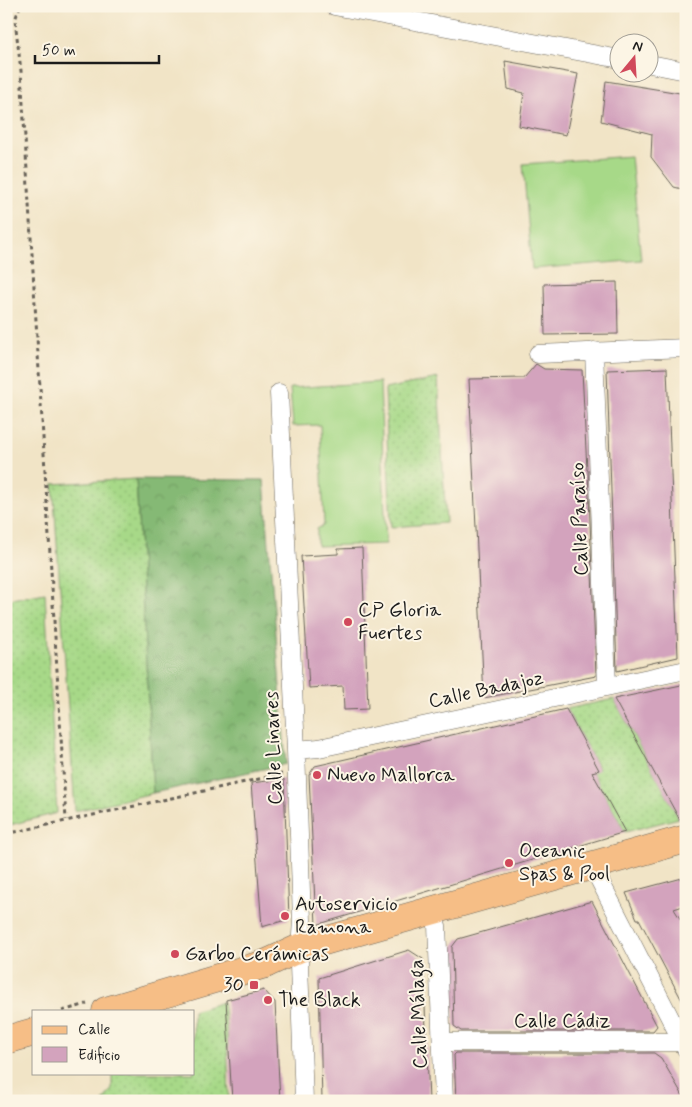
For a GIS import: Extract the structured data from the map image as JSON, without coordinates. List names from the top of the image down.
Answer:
{
  "streets": {
    "street": [
      "Calle Paraíso",
      "Calle Badajoz",
      "Calle Linares",
      "Calle Málaga",
      "Calle Cádiz"
    ]
  },
  "crossings": [
    ["Calle Paraíso", "Calle Badajoz"],
    ["Calle Badajoz", "Calle Linares"],
    ["Calle Málaga", "Calle Cádiz"]
  ],
  "places": {
    "other": [
      "CP Gloria Fuertes",
      "Nuevo Mallorca",
      "Oceanic Spas & Pool",
      "Autoservicio Ramona",
      "Garbo Cerámicas",
      "The Black"
    ],
    "transit": ["30"]
  },
  "legend": ["Calle", "Edificio"],
  "scale_bar": "50 m",
  "north": "top"
}
